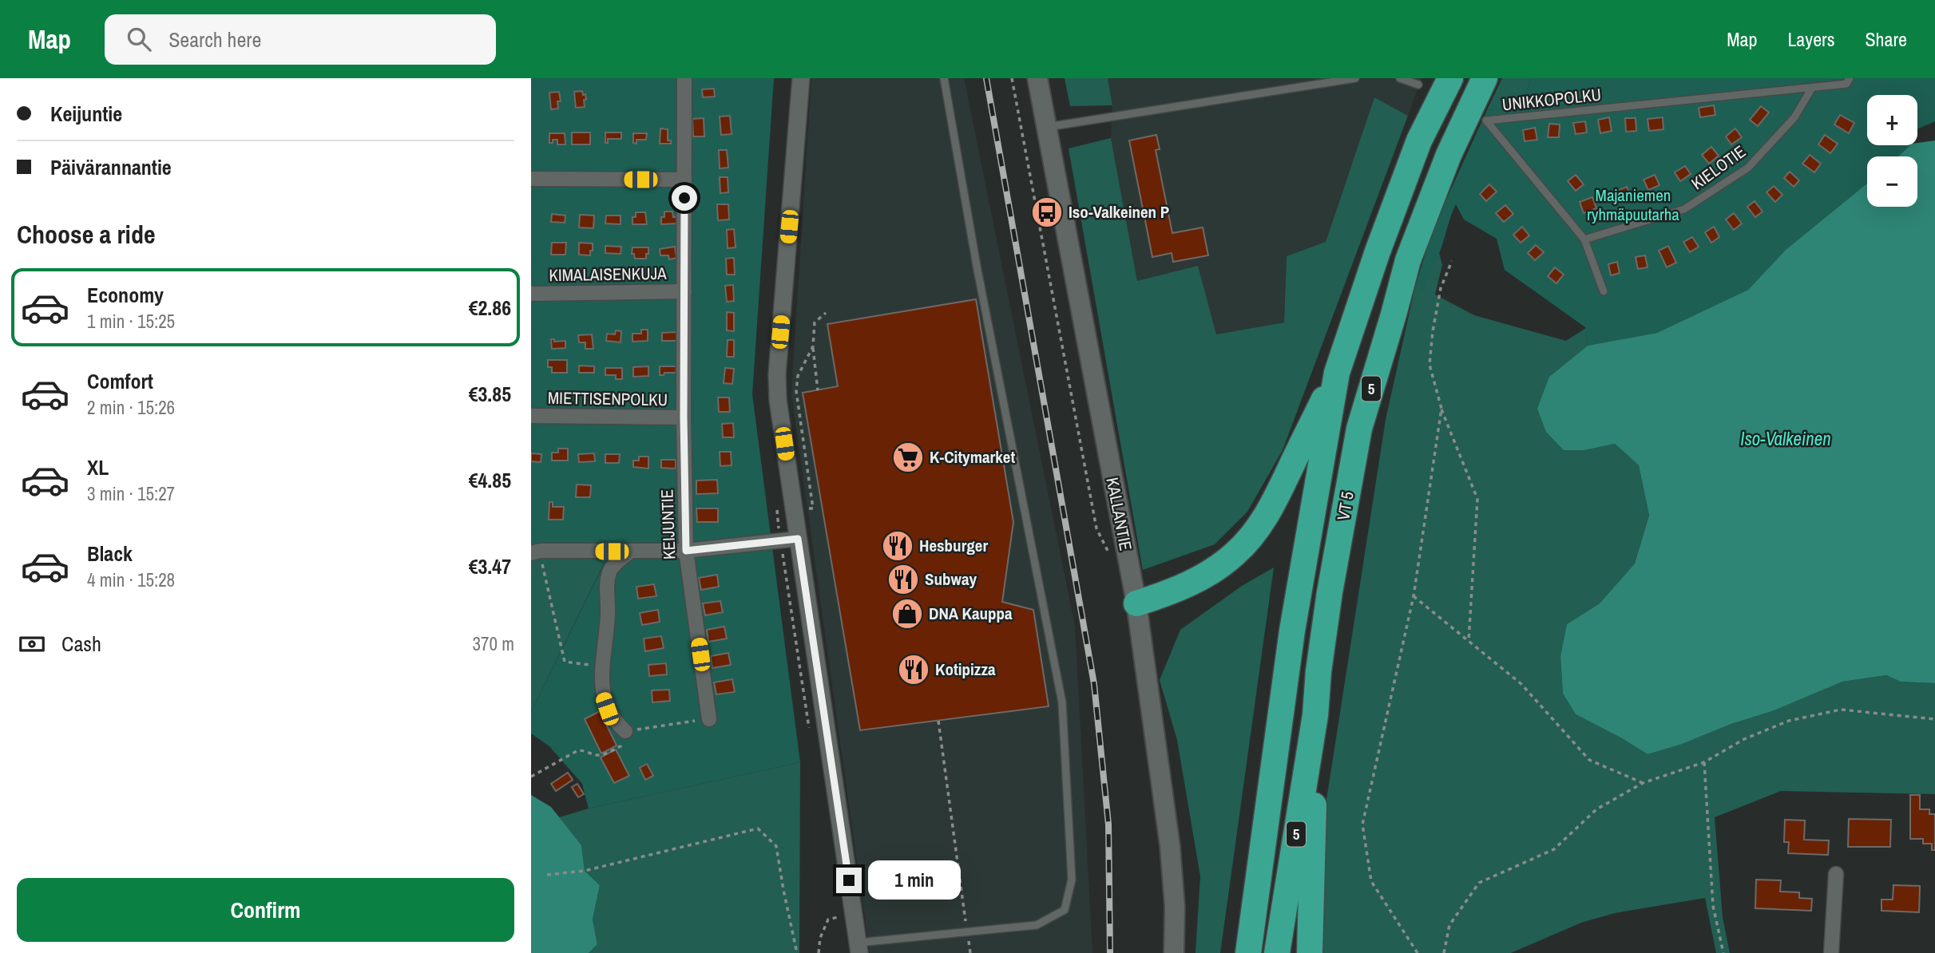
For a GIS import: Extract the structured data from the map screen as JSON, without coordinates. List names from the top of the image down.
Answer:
{
  "streets": {
    "highway": ["5", "VT 5"],
    "main road": ["KALLANTIE"],
    "street": ["KIMALAISENKUJA", "MIETTISENPOLKU", "KEIJUNTIE"],
    "lane": ["UNIKKOPOLKU", "KIELOTIE"]
  },
  "crossings": [
    ["UNIKKOPOLKU", "KIELOTIE"],
    ["KIMALAISENKUJA", "KEIJUNTIE"],
    ["MIETTISENPOLKU", "KEIJUNTIE"]
  ],
  "water": ["Iso-Valkeinen"],
  "parks": ["Majaniemen ryhmäpuutarha"],
  "places": {
    "bus stop": ["Iso-Valkeinen P"],
    "supermarket": ["K-Citymarket"],
    "restaurant": ["Hesburger", "Subway", "Kotipizza"],
    "shop": ["DNA Kauppa"]
  },
  "page": {
    "header": "Map",
    "search": "Search here",
    "nav": ["Map", "Layers", "Share"],
    "banner": ["Keijuntie", "Päivärannantie"],
    "map_buttons": ["+", "−"],
    "heading": "Choose a ride",
    "list": [
      {
        "name": "Economy",
        "note": "1 min · 15:25",
        "value": "€2.86"
      },
      {
        "name": "Comfort",
        "note": "2 min · 15:26",
        "value": "€3.85"
      },
      {
        "name": "XL",
        "note": "3 min · 15:27",
        "value": "€4.85"
      },
      {
        "name": "Black",
        "note": "4 min · 15:28",
        "value": "€3.47"
      }
    ],
    "pay": ["Cash", "370 m"],
    "bubble": "1 min",
    "buttons": "Confirm"
  }
}
